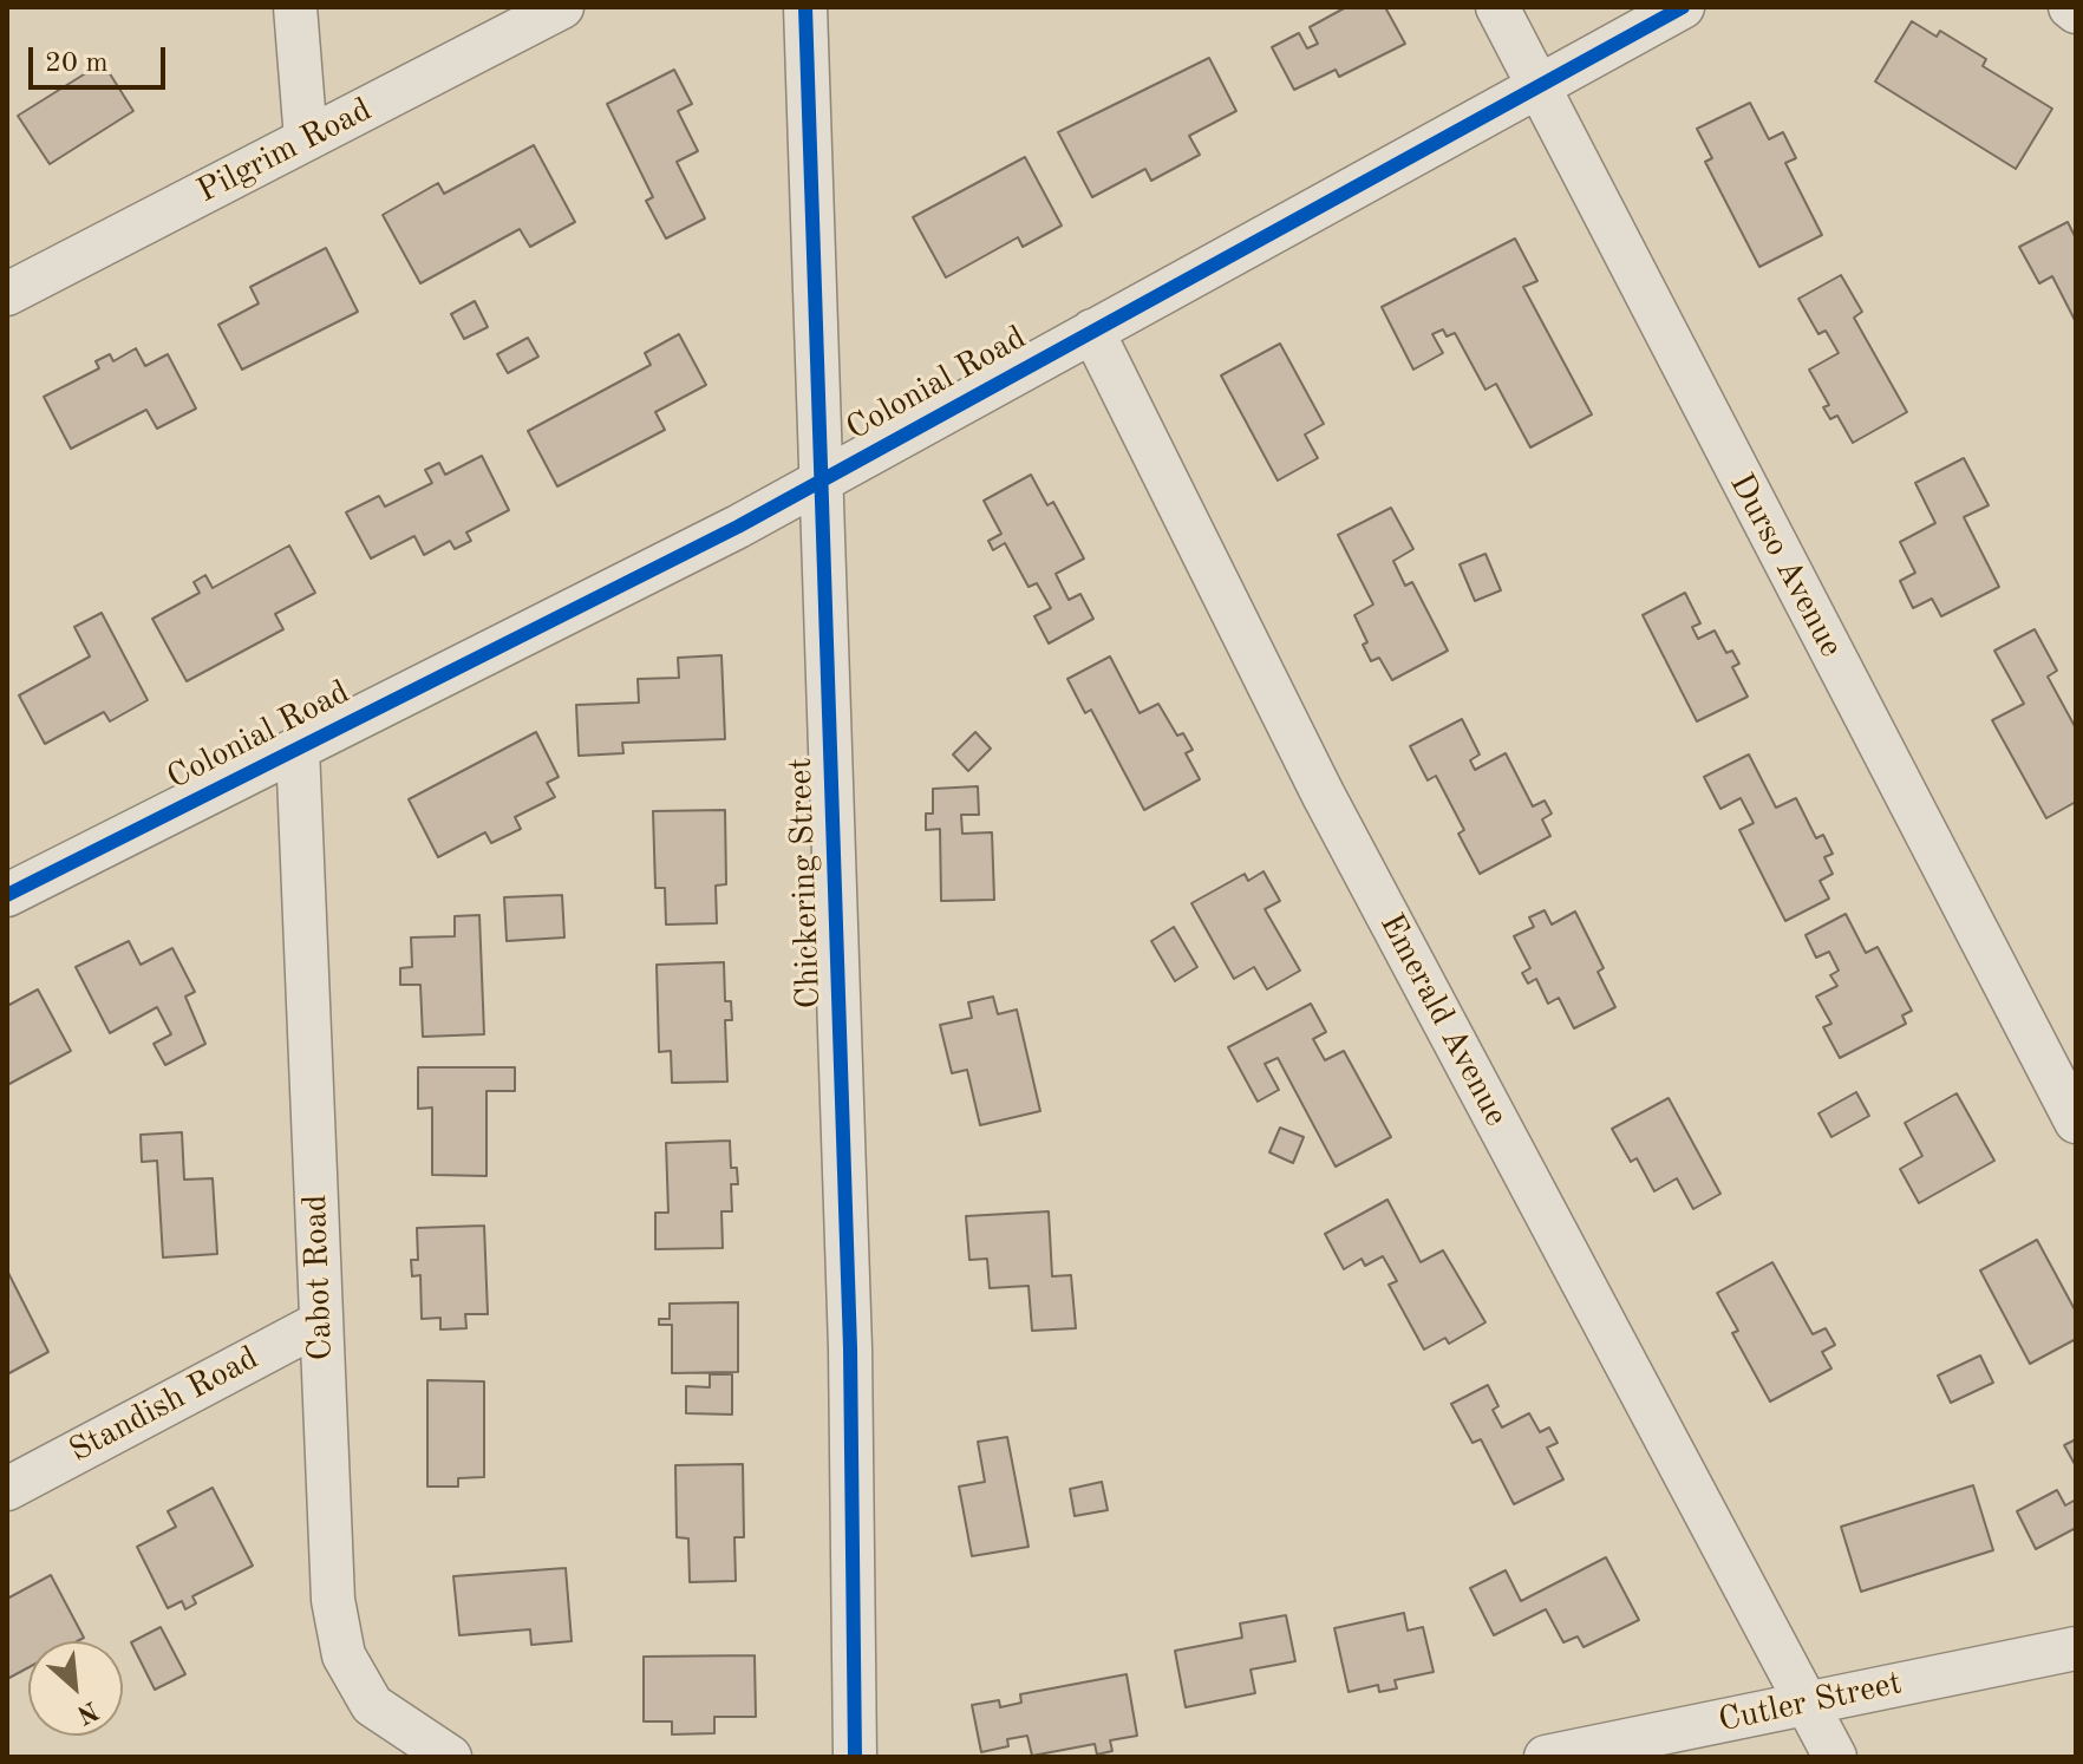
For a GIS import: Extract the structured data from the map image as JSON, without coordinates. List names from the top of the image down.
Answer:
{
  "streets": {
    "street": [
      "Pilgrim Road",
      "Colonial Road",
      "Durso Avenue",
      "Chickering Street",
      "Emerald Avenue",
      "Cabot Road",
      "Standish Road",
      "Cutler Street"
    ]
  },
  "crossings": [
    ["Colonial Road", "Durso Avenue"],
    ["Colonial Road", "Chickering Street"],
    ["Colonial Road", "Emerald Avenue"],
    ["Colonial Road", "Cabot Road"],
    ["Emerald Avenue", "Cutler Street"],
    ["Cabot Road", "Standish Road"]
  ],
  "scale_bar": "20 m",
  "north": "bottom right"
}
